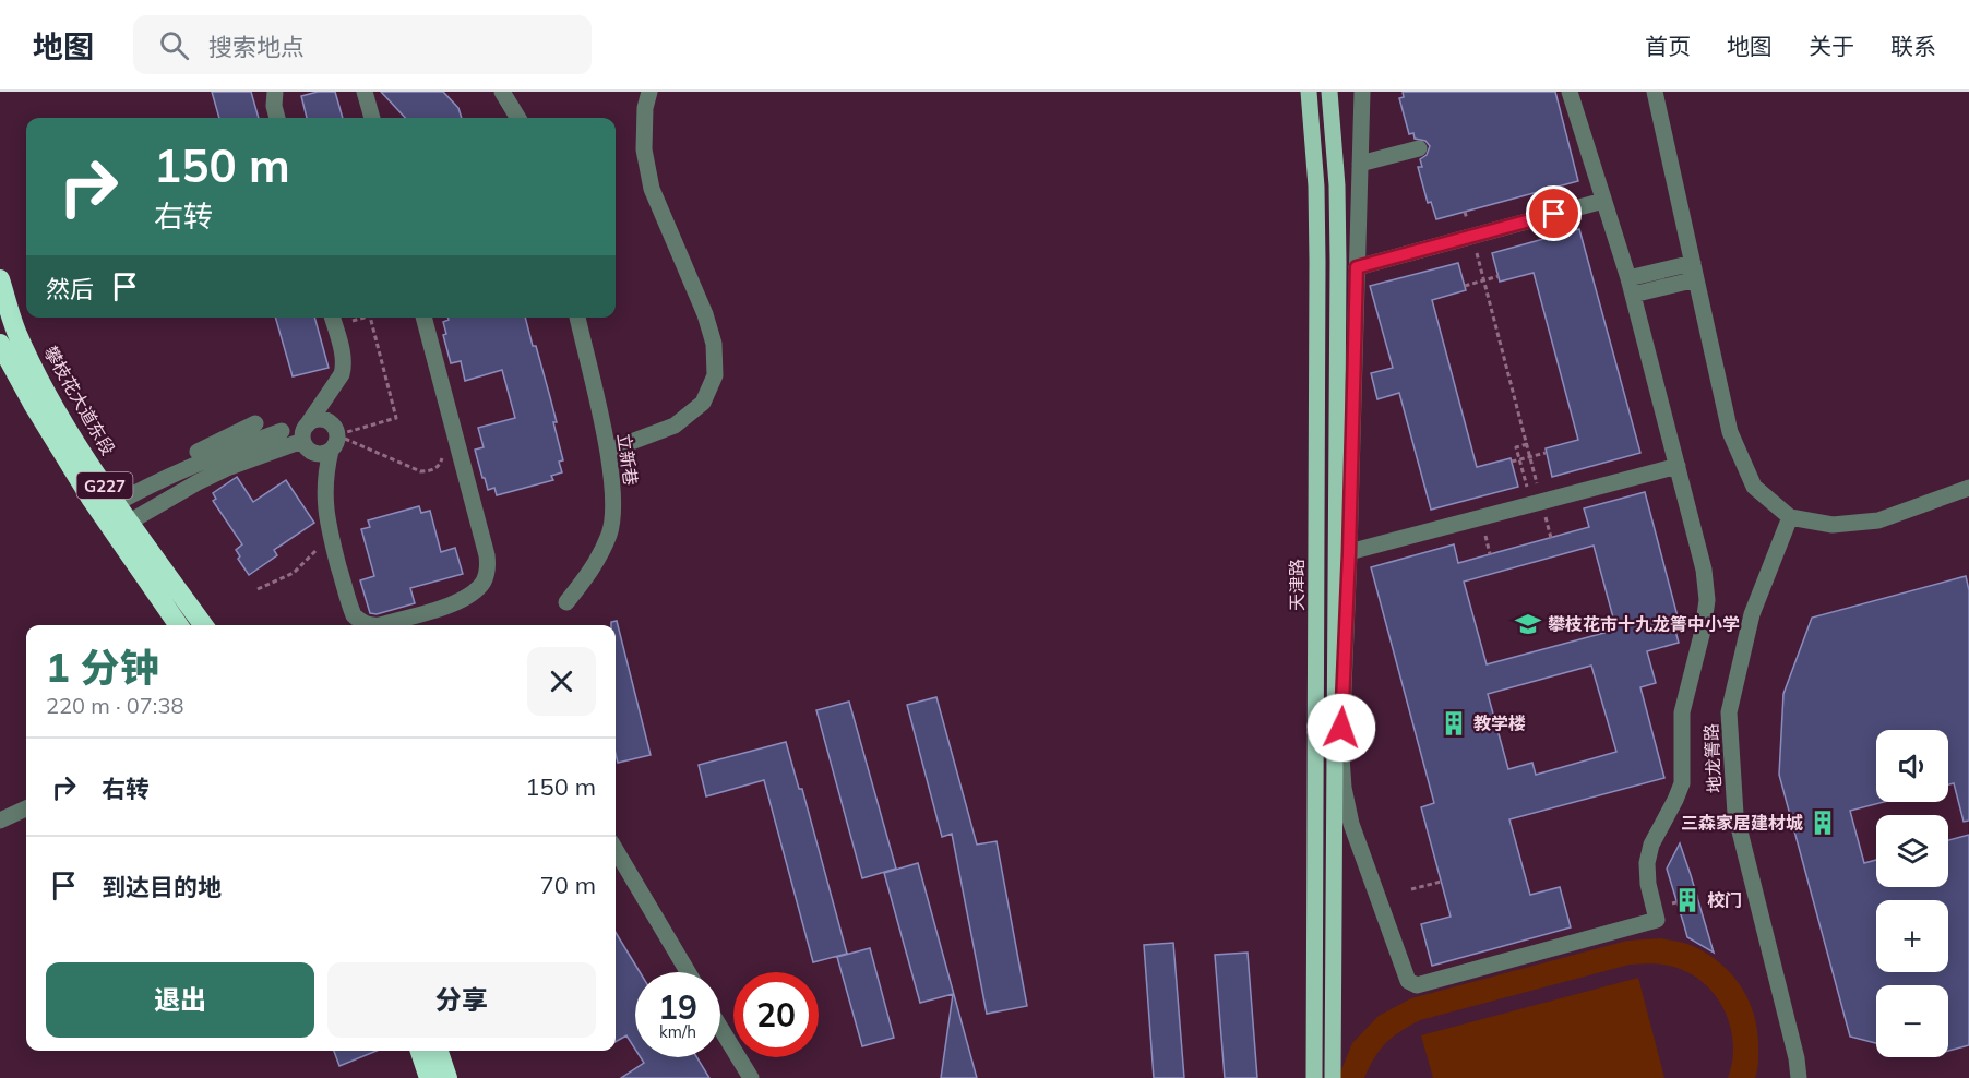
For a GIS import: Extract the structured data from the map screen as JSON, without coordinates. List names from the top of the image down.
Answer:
{
  "streets": {
    "highway": ["攀枝花大道东段", "G227"],
    "main road": ["天津路"],
    "street": ["立新巷", "地龙箐路"]
  },
  "places": {
    "school or university": ["攀枝花市十九龙箐中小学"],
    "building": ["教学楼", "三森家居建材城", "校门"]
  },
  "page": {
    "header": "地图",
    "search": "搜索地点",
    "nav": [
      "首页",
      "地图",
      "关于",
      "联系"
    ],
    "turn": ["150 m", "右转"],
    "then": "然后",
    "heading": ["1 分钟", "220 m · 07:38"],
    "map_buttons": ["+", "−"],
    "list": [
      {
        "name": "右转",
        "value": "150 m"
      },
      {
        "name": "到达目的地",
        "value": "70 m"
      }
    ],
    "buttons": ["退出", "分享"],
    "speed": "19 km/h",
    "limit": "20"
  }
}
